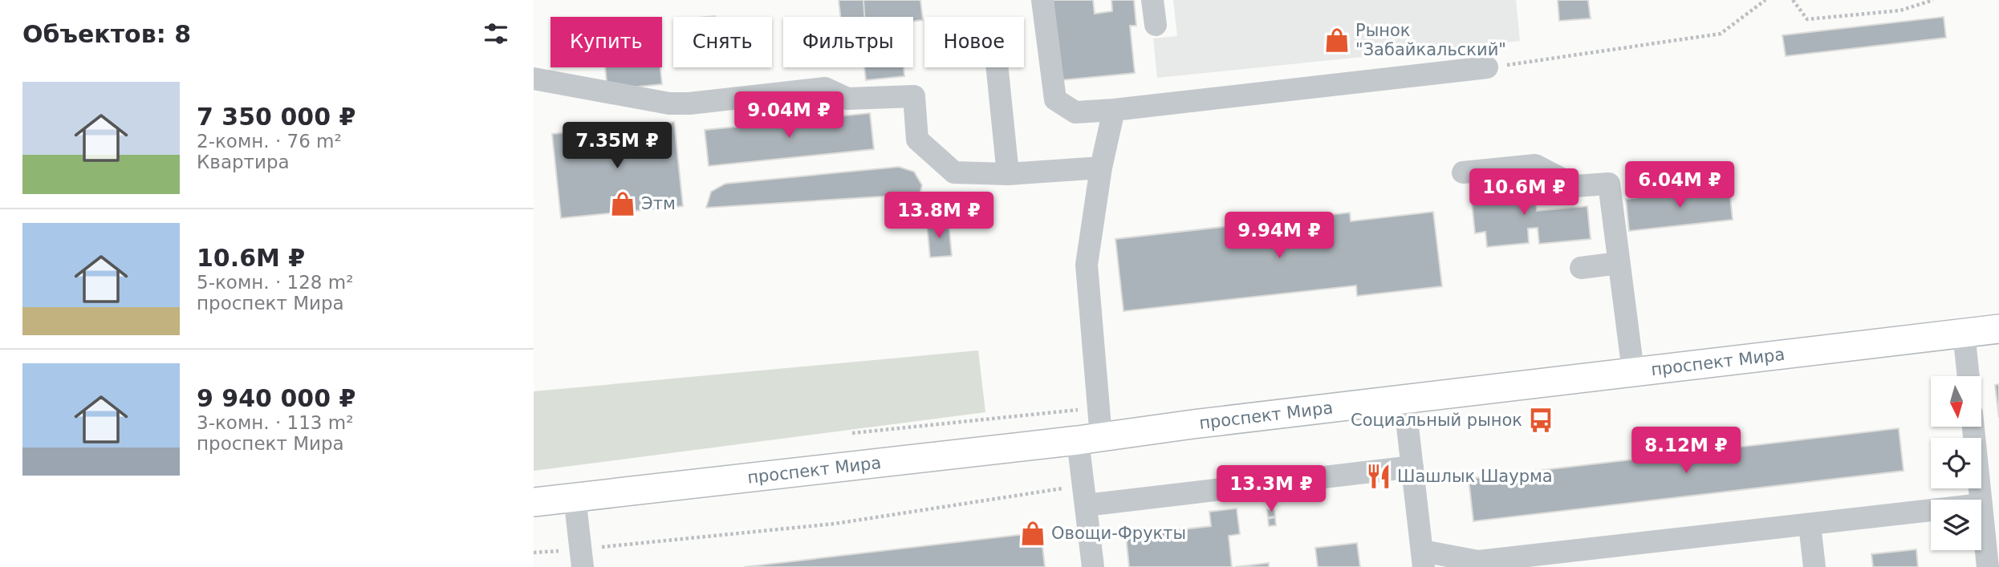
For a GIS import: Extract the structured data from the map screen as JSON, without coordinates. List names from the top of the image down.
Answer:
{
  "streets": {
    "main road": ["проспект Мира"]
  },
  "places": {
    "shop": ["Рынок \"Забайкальский\"", "Этм", "Овощи-Фрукты"],
    "bus stop": ["Социальный рынок"],
    "restaurant": ["Шашлык Шаурма"]
  },
  "north": "bottom",
  "page": {
    "heading": "Объектов: 8",
    "chip": [
      "Купить",
      "Снять",
      "Фильтры",
      "Новое"
    ],
    "list": [
      {
        "name": "7 350 000 ₽",
        "note": "2-комн. · 76 m² · Квартира"
      },
      {
        "name": "10.6M ₽",
        "note": "5-комн. · 128 m² · проспект Мира"
      },
      {
        "name": "9 940 000 ₽",
        "note": "3-комн. · 113 m² · проспект Мира"
      }
    ],
    "price": [
      "9.04M ₽",
      "7.35M ₽",
      "6.04M ₽",
      "10.6M ₽",
      "13.8M ₽",
      "9.94M ₽",
      "8.12M ₽",
      "13.3M ₽"
    ]
  }
}
